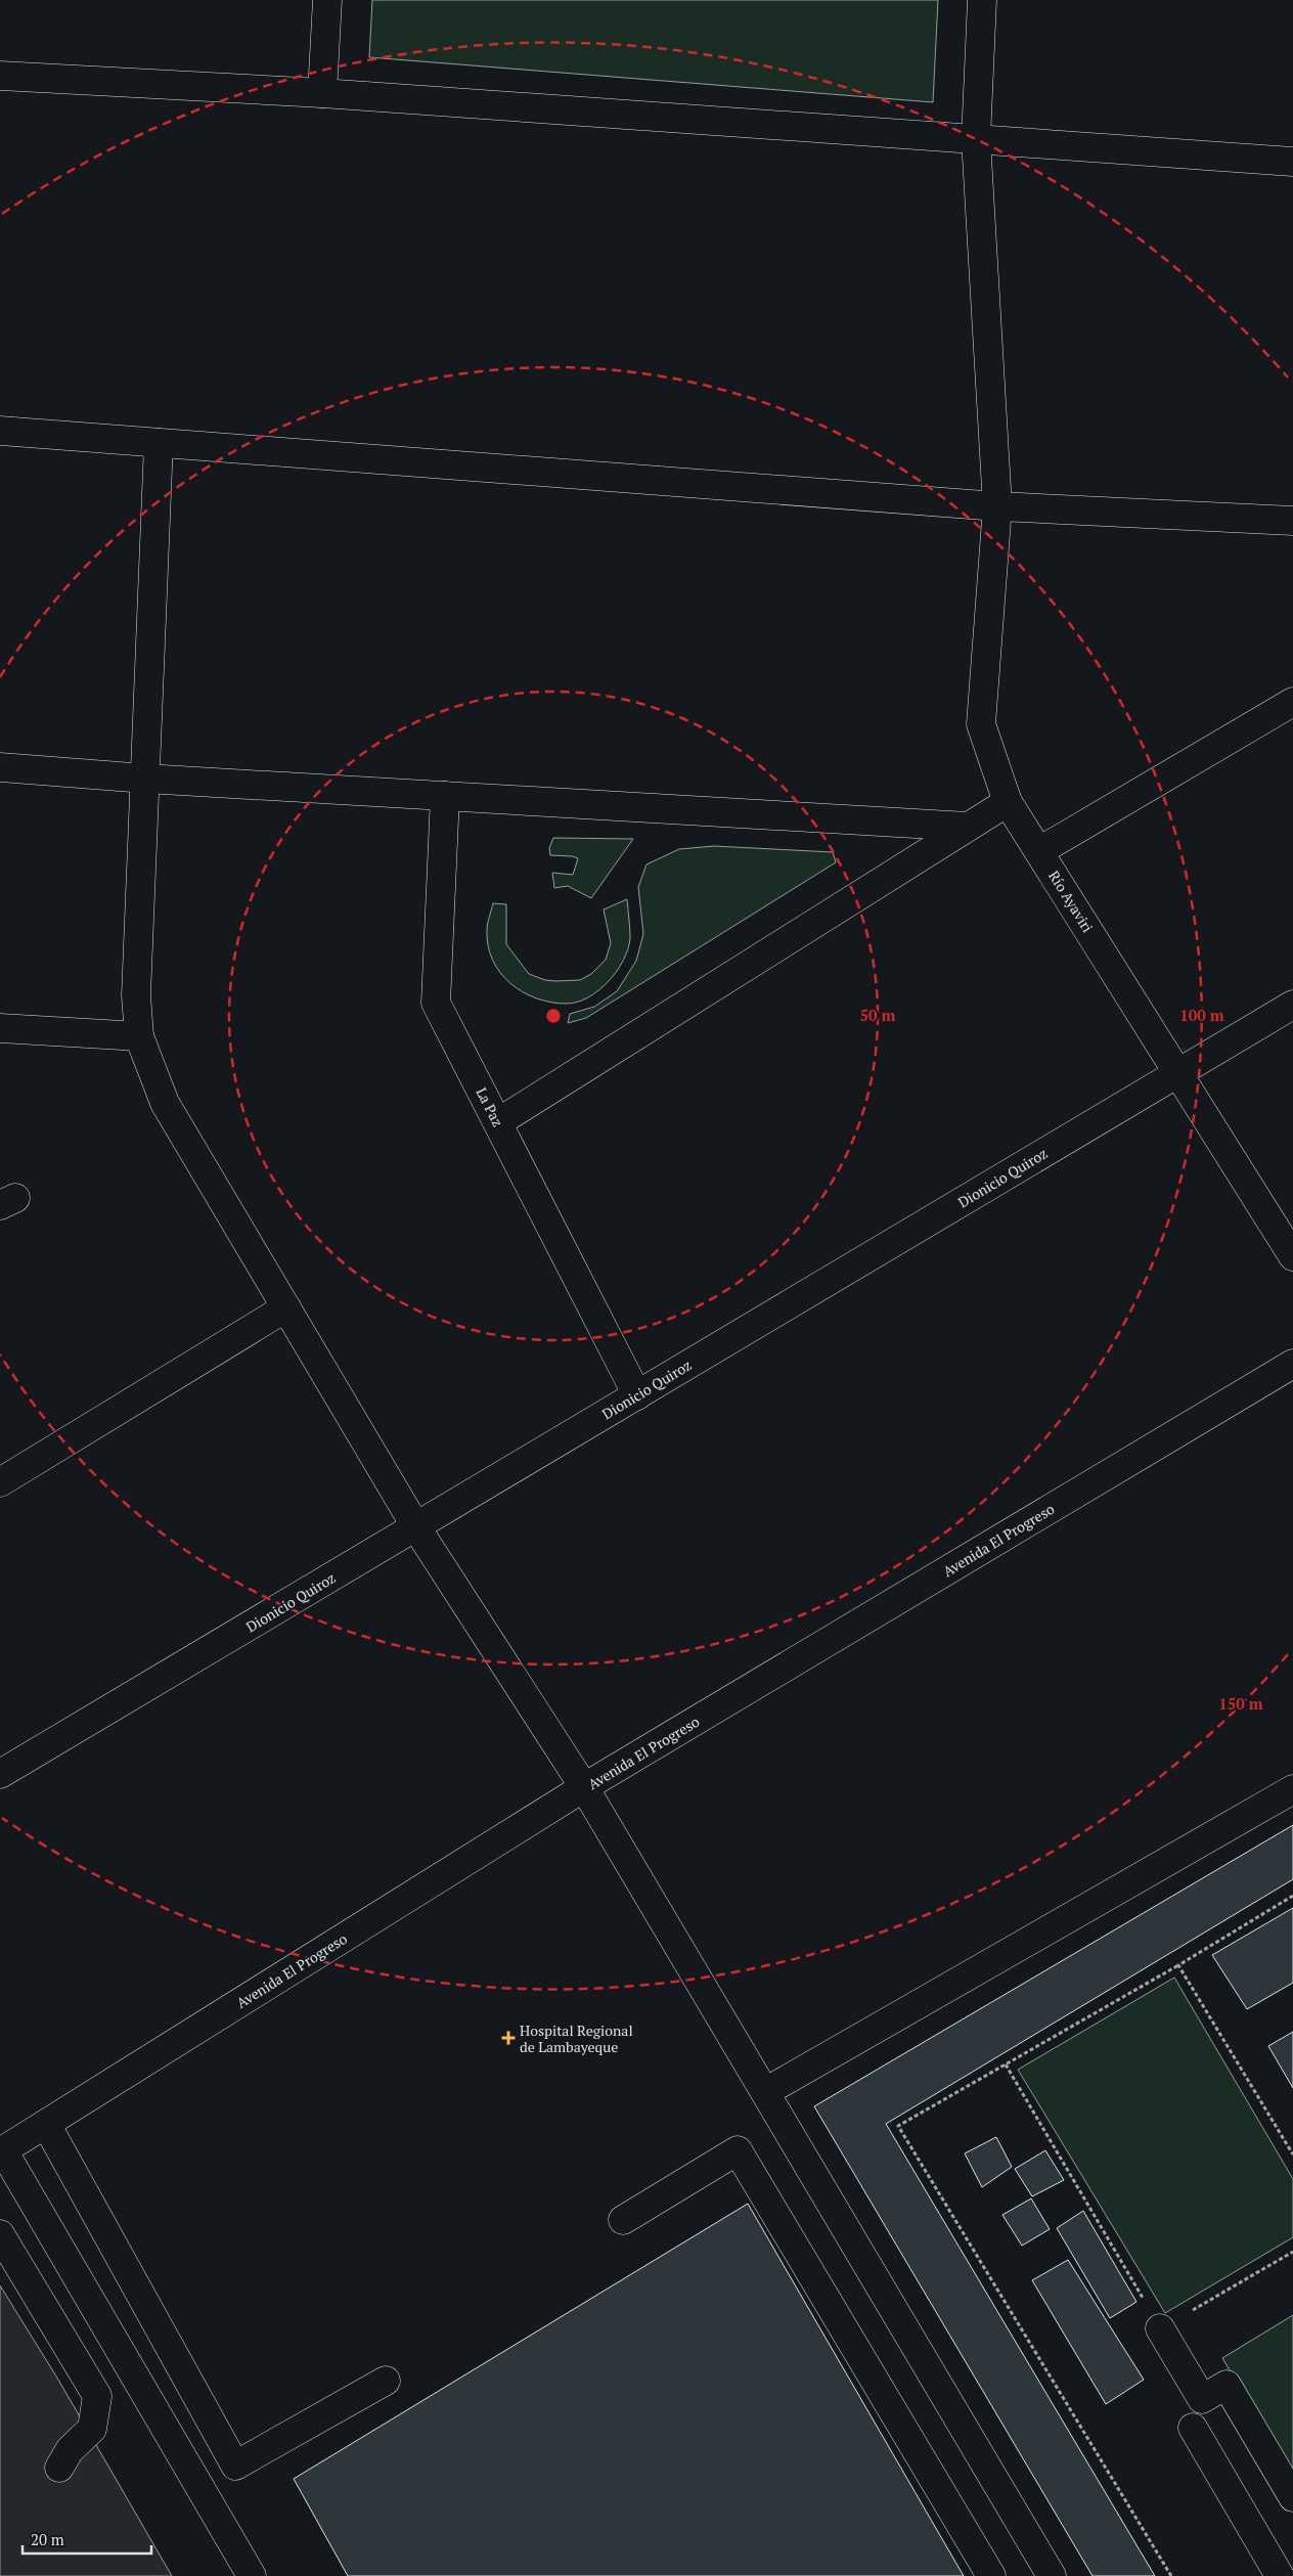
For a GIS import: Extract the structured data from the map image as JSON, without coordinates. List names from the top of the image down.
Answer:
{
  "streets": {
    "street": [
      "Río Ayaviri",
      "La Paz",
      "Dionicio Quiroz",
      "Avenida El Progreso"
    ]
  },
  "crossings": [
    ["Río Ayaviri", "Dionicio Quiroz"],
    ["La Paz", "Dionicio Quiroz"]
  ],
  "places": {
    "health": ["Hospital Regional de Lambayeque"]
  },
  "scale_bar": "20 m",
  "rings": ["50 m", "100 m", "150 m"]
}
